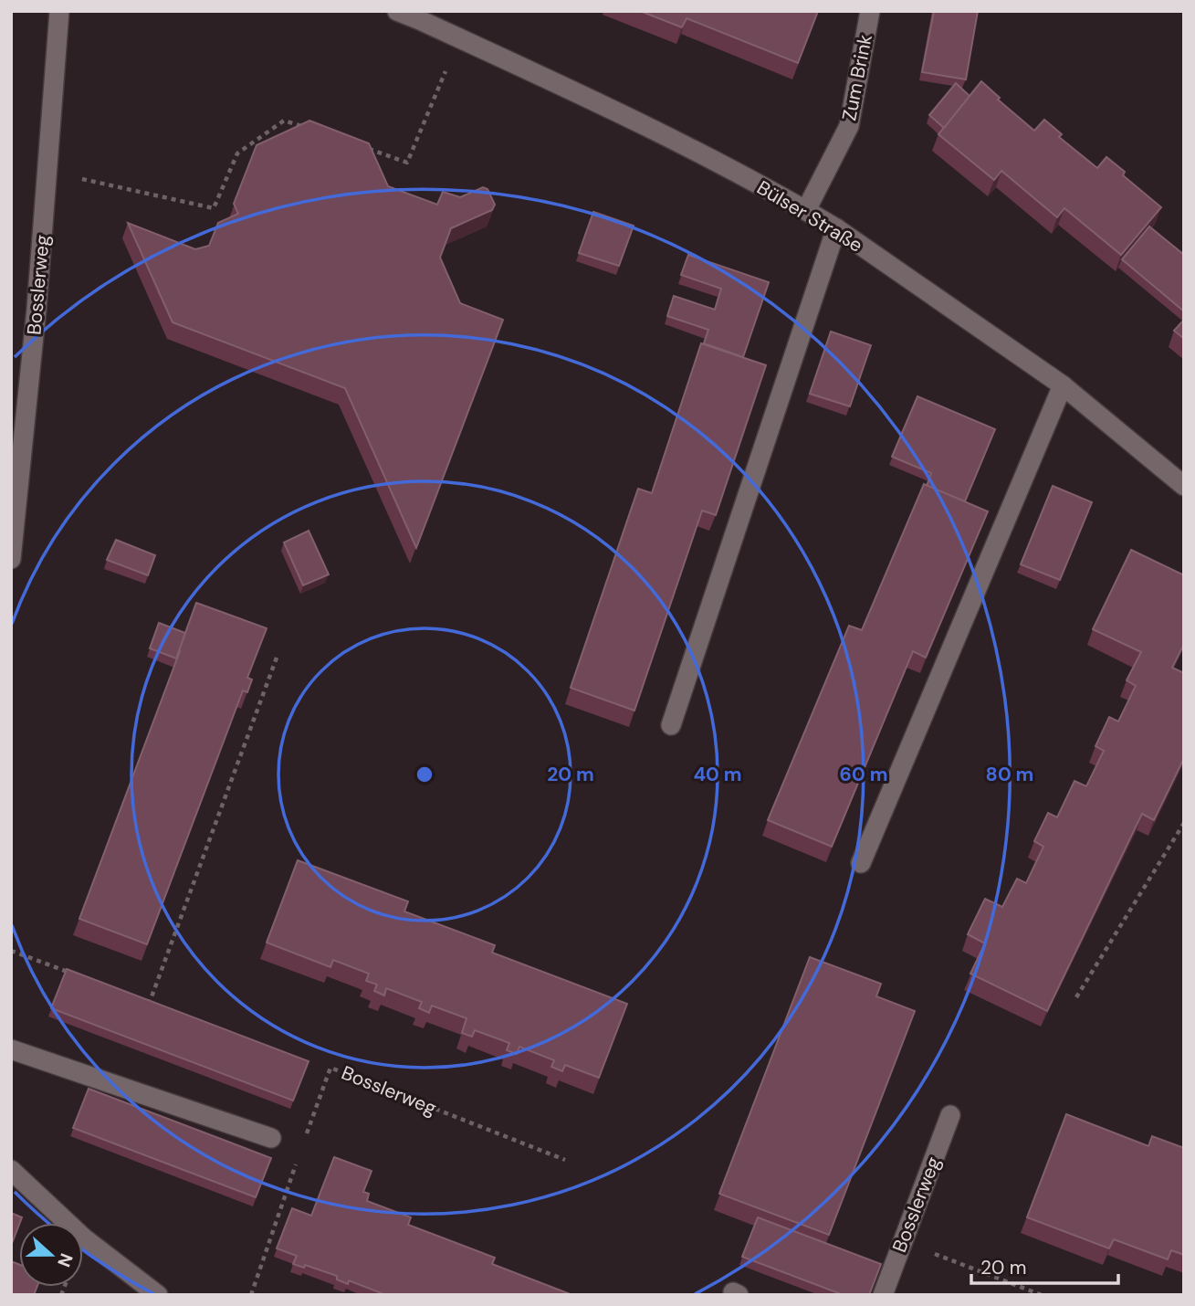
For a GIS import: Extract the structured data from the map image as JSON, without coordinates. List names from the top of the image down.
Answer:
{
  "streets": {
    "street": ["Zum Brink", "Bülser Straße", "Bosslerweg"]
  },
  "crossings": [
    ["Zum Brink", "Bülser Straße"]
  ],
  "scale_bar": "20 m",
  "north": "right",
  "rings": [
    "20 m",
    "40 m",
    "60 m",
    "80 m"
  ]
}
